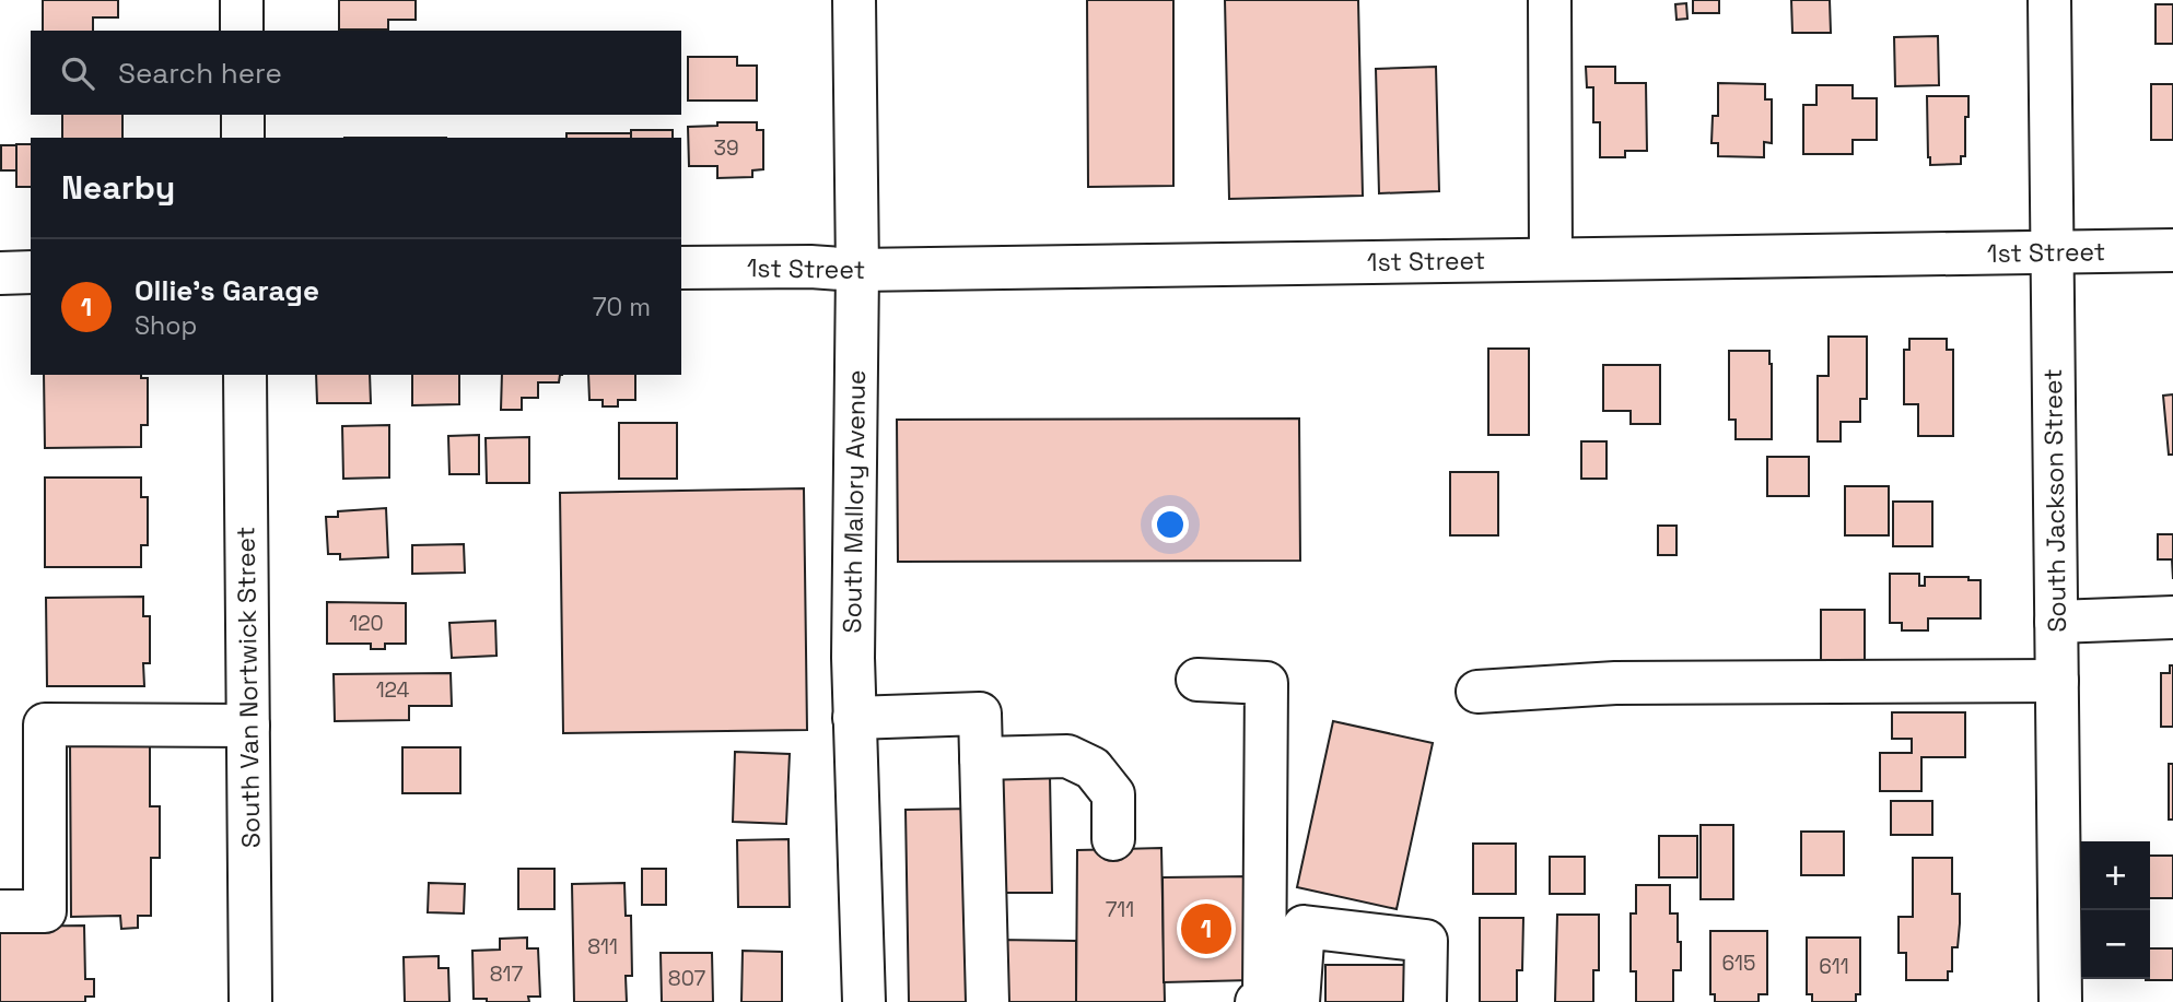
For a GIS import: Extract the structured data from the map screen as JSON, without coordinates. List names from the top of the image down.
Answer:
{
  "streets": {
    "street": [
      "1st Street",
      "South Jackson Street",
      "South Mallory Avenue",
      "South Van Nortwick Street"
    ]
  },
  "crossings": [
    ["1st Street", "South Jackson Street"],
    ["1st Street", "South Mallory Avenue"]
  ],
  "house_numbers": [
    "39",
    "120",
    "124",
    "711",
    "811",
    "615",
    "611",
    "817",
    "807"
  ],
  "page": {
    "search": "Search here",
    "heading": "Nearby",
    "list": [
      {
        "mark": "1",
        "name": "Ollie's Garage",
        "note": "Shop",
        "value": "70 m"
      }
    ],
    "map_buttons": ["+", "−"],
    "pins": "1"
  }
}
